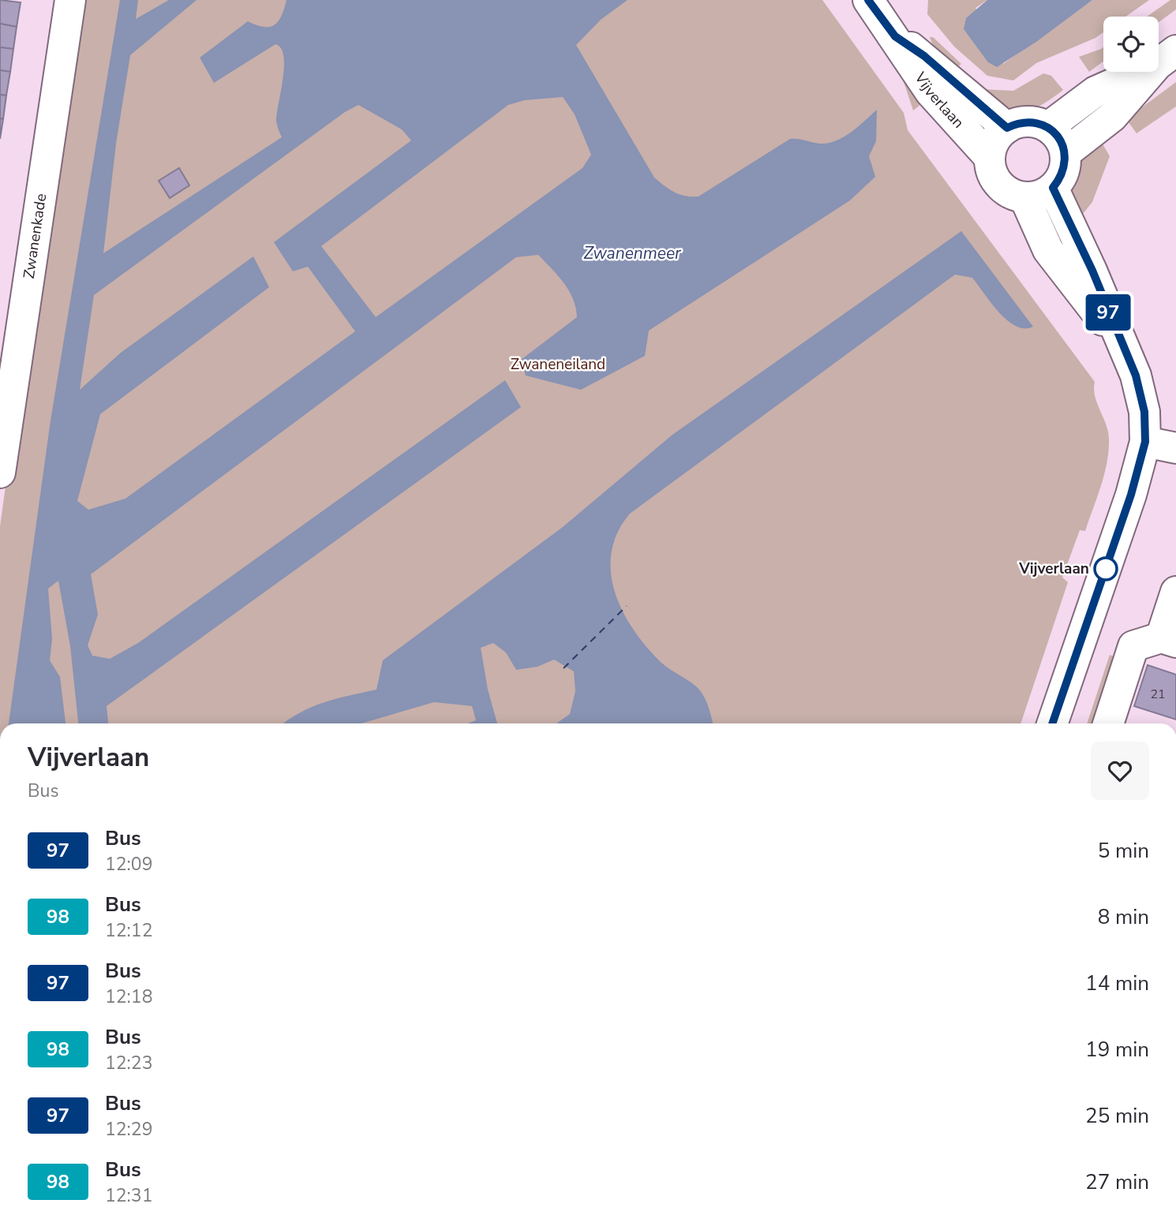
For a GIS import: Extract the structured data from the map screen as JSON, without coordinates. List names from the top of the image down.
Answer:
{
  "streets": {
    "street": ["Vijverlaan", "Zwanenkade"]
  },
  "water": ["Zwanenmeer"],
  "parks": ["Zwaneneiland"],
  "places": ["Vijverlaan"],
  "lines": ["bus line 97"],
  "house_numbers": ["21"],
  "page": {
    "on_map": "97",
    "heading": ["Vijverlaan", "Bus"],
    "list": [
      {
        "mark": "97",
        "name": "Bus",
        "note": "12:09",
        "value": "5 min"
      },
      {
        "mark": "98",
        "name": "Bus",
        "note": "12:12",
        "value": "8 min"
      },
      {
        "mark": "97",
        "name": "Bus",
        "note": "12:18",
        "value": "14 min"
      },
      {
        "mark": "98",
        "name": "Bus",
        "note": "12:23",
        "value": "19 min"
      },
      {
        "mark": "97",
        "name": "Bus",
        "note": "12:29",
        "value": "25 min"
      },
      {
        "mark": "98",
        "name": "Bus",
        "note": "12:31",
        "value": "27 min"
      }
    ]
  }
}
